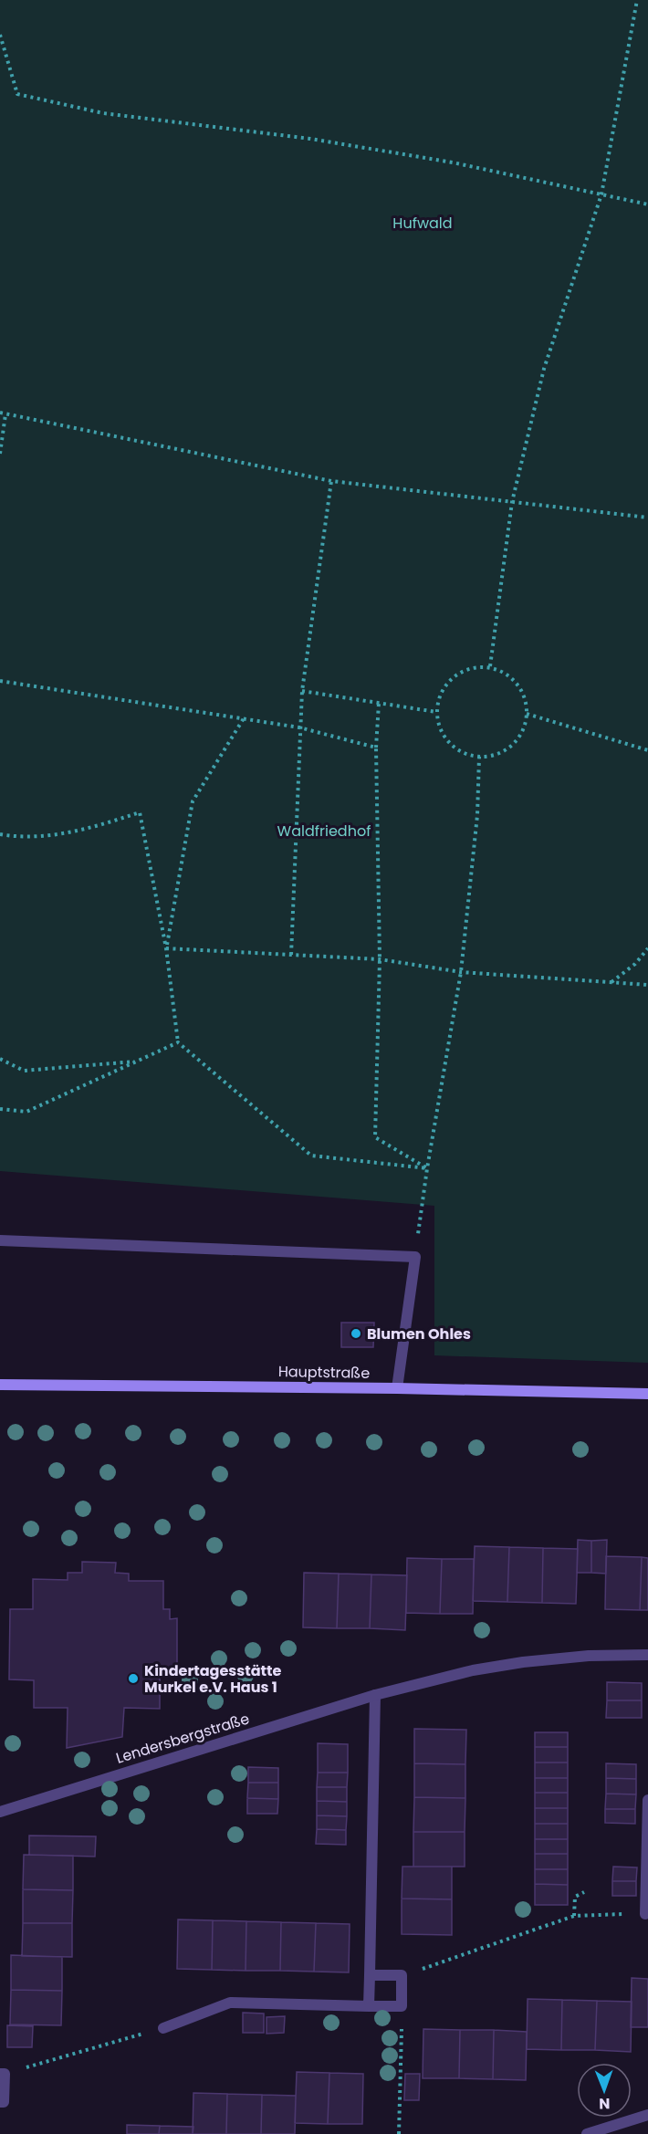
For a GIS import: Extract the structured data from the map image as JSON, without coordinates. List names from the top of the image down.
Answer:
{
  "streets": {
    "street": ["Hauptstraße", "Lendersbergstraße"]
  },
  "parks": ["Hufwald", "Waldfriedhof"],
  "places": ["Blumen Ohles", "Kindertagesstätte Murkel e.V. Haus 1"],
  "north": "bottom"
}
